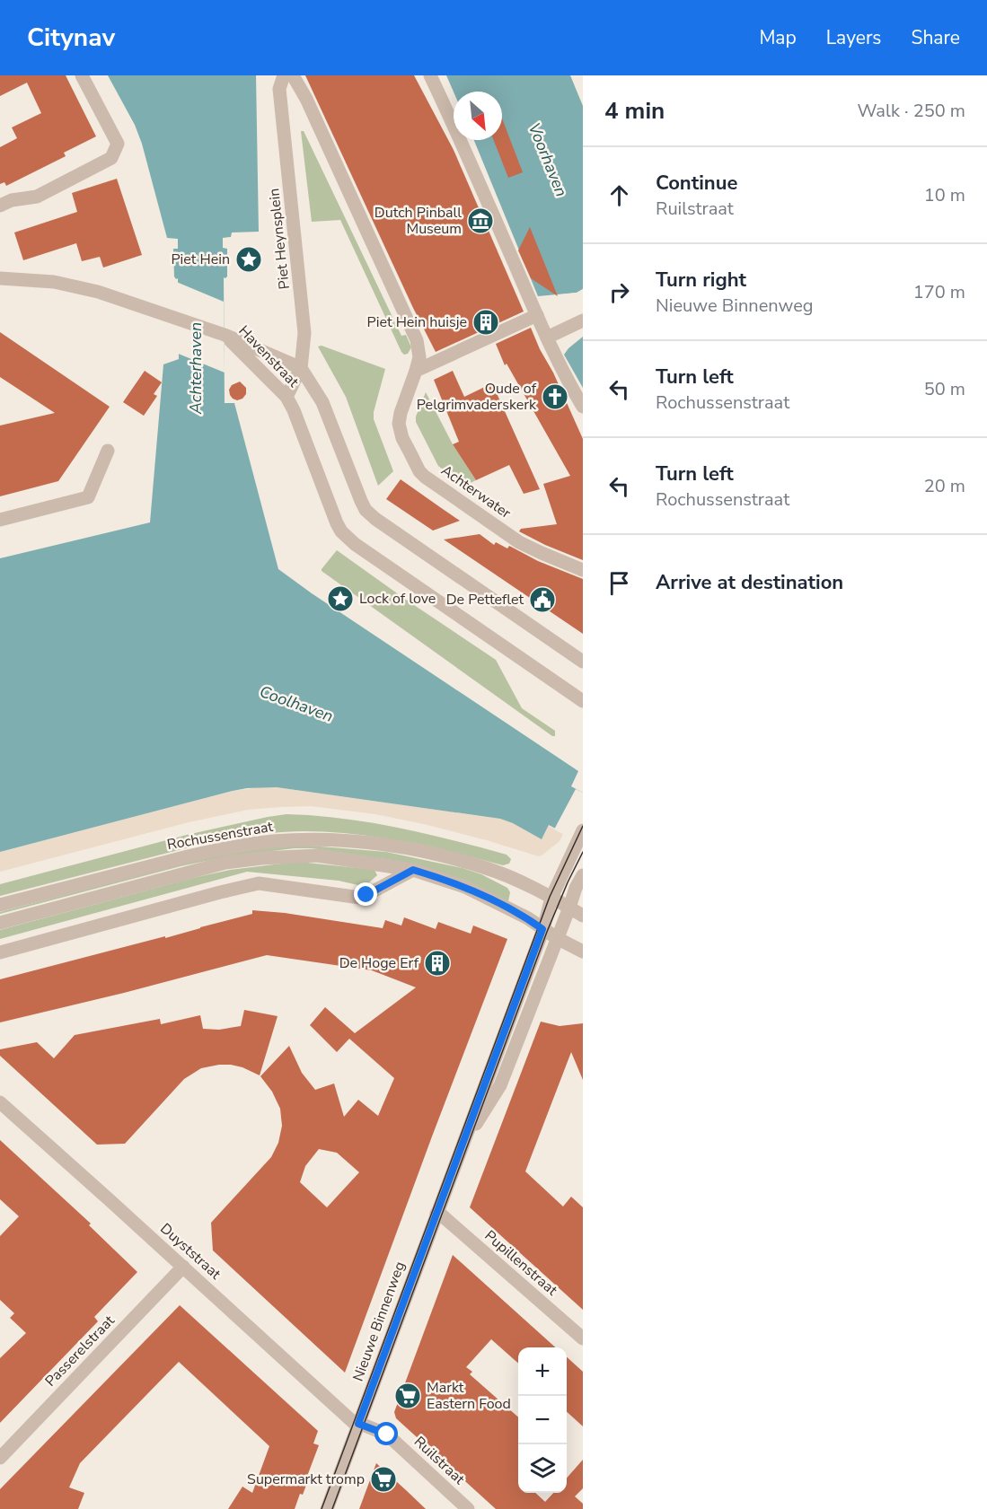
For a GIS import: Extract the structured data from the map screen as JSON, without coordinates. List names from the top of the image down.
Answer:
{
  "streets": {
    "street": [
      "Piet Heynsplein",
      "Havenstraat",
      "Achterwater",
      "Rochussenstraat",
      "Duyststraat",
      "Pupillenstraat",
      "Nieuwe Binnenweg",
      "Passerelstraat",
      "Ruilstraat"
    ]
  },
  "crossings": [
    ["Piet Heynsplein", "Havenstraat"],
    ["Rochussenstraat", "Nieuwe Binnenweg"],
    ["Duyststraat", "Nieuwe Binnenweg"],
    ["Duyststraat", "Passerelstraat"],
    ["Duyststraat", "Ruilstraat"],
    ["Pupillenstraat", "Nieuwe Binnenweg"],
    ["Nieuwe Binnenweg", "Ruilstraat"]
  ],
  "water": ["Voorhaven", "Achterhaven", "Coolhaven"],
  "places": {
    "museum": ["Dutch Pinball Museum"],
    "place": ["Piet Hein", "Lock of love"],
    "building": ["Piet Hein huisje", "De Hoge Erf"],
    "church": ["Oude of Pelgrimvaderskerk"],
    "public building": ["De Petteflet"],
    "supermarket": ["Markt Eastern Food", "Supermarkt tromp"]
  },
  "north": "bottom right",
  "page": {
    "header": "Citynav",
    "nav": ["Map", "Layers", "Share"],
    "heading": ["4 min", "Walk · 250 m"],
    "list": [
      ["Continue", "Ruilstraat", "10 m"],
      ["Turn right", "Nieuwe Binnenweg", "170 m"],
      ["Turn left", "Rochussenstraat", "50 m"],
      ["Turn left", "Rochussenstraat", "20 m"],
      "Arrive at destination"
    ],
    "map_buttons": ["+", "−"]
  }
}
